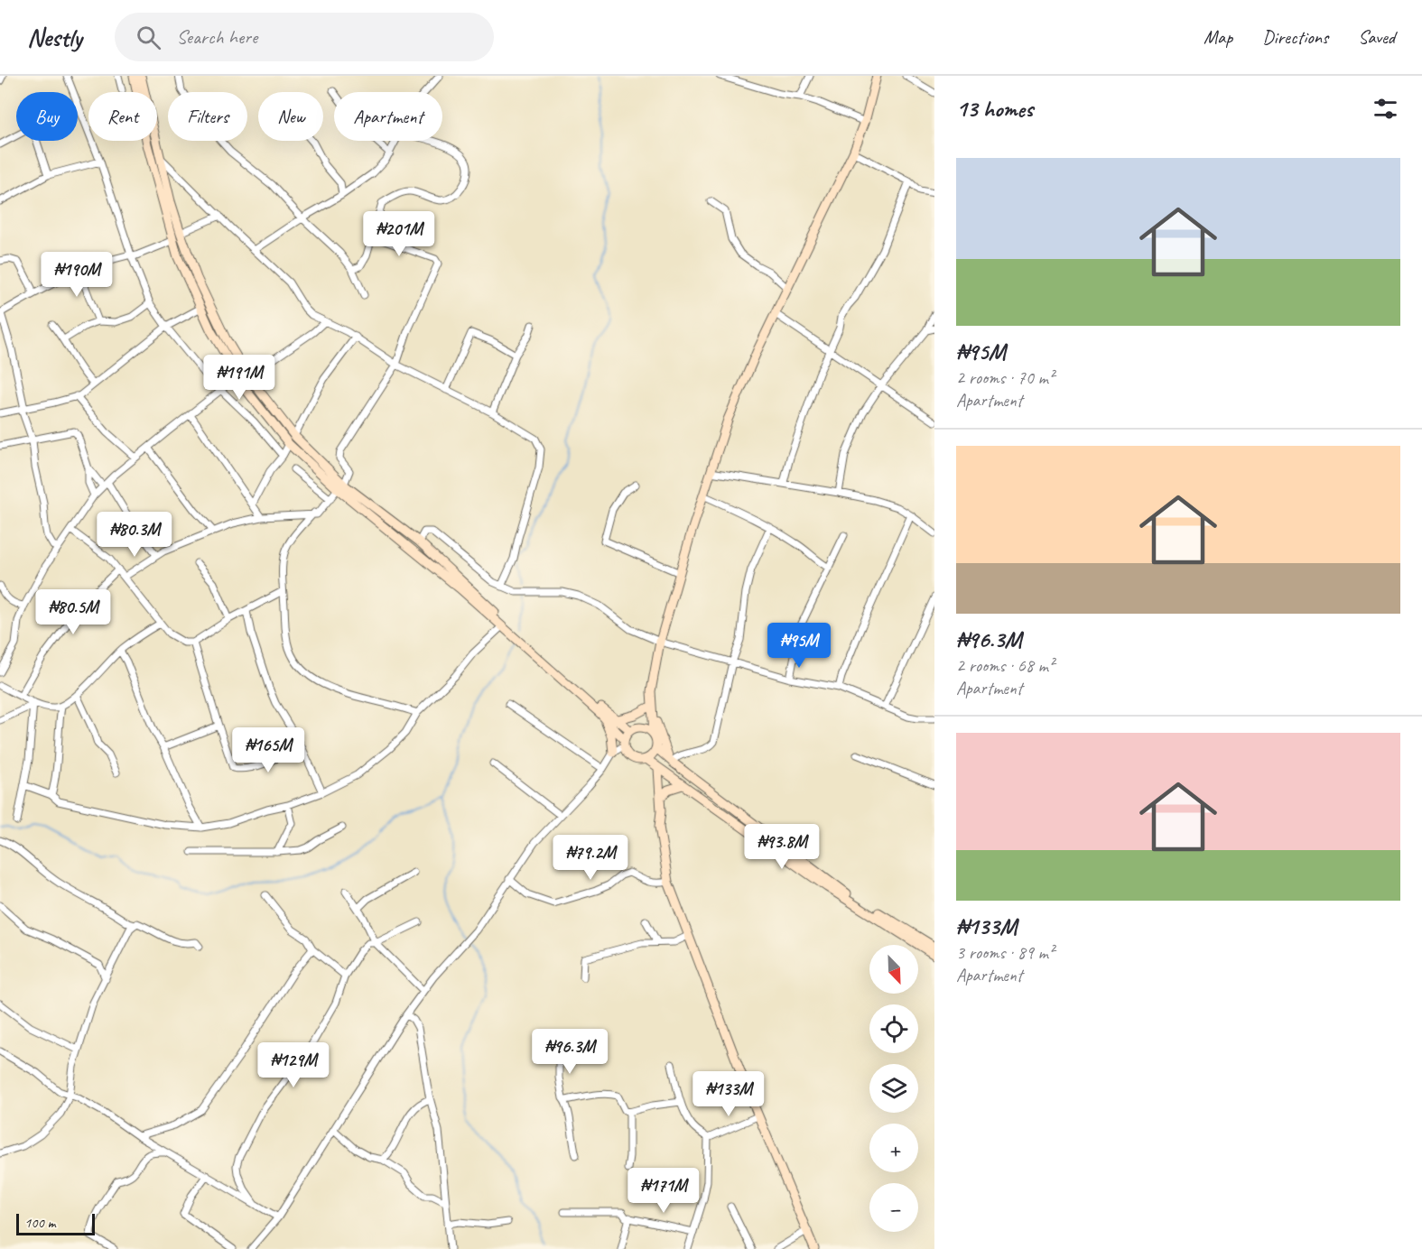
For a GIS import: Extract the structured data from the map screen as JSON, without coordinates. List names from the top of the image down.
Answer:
{
  "scale_bar": "100 m",
  "north": "bottom right",
  "page": {
    "header": "Nestly",
    "search": "Search here",
    "nav": ["Map", "Directions", "Saved"],
    "heading": "13 homes",
    "chip": [
      "Buy",
      "Rent",
      "Filters",
      "New",
      "Apartment"
    ],
    "list": [
      {
        "name": "₦95M",
        "note": "2 rooms · 70 m² · Apartment"
      },
      {
        "name": "₦96.3M",
        "note": "2 rooms · 68 m² · Apartment"
      },
      {
        "name": "₦133M",
        "note": "3 rooms · 89 m² · Apartment"
      }
    ],
    "price": [
      "₦201M",
      "₦190M",
      "₦191M",
      "₦80.3M",
      "₦80.5M",
      "₦95M",
      "₦165M",
      "₦93.8M",
      "₦79.2M",
      "₦96.3M",
      "₦129M",
      "₦133M",
      "₦171M"
    ],
    "map_buttons": ["+", "−"],
    "scale": "100 m"
  }
}
